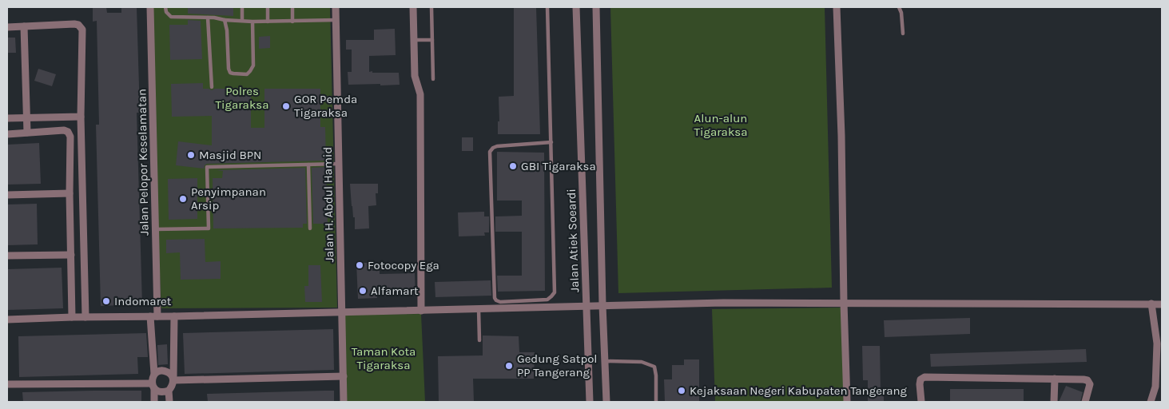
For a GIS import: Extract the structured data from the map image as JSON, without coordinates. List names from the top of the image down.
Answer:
{
  "streets": {
    "street": ["Jalan Pelopor Keselamatan", "Jalan H. Abdul Hamid", "Jalan Atiek Soeardi"]
  },
  "parks": ["Polres Tigaraksa", "Alun-alun Tigaraksa", "Taman Kota Tigaraksa"],
  "places": [
    "GOR Pemda Tigaraksa",
    "Masjid BPN",
    "GBI Tigaraksa",
    "Penyimpanan Arsip",
    "Fotocopy Ega",
    "Alfamart",
    "Indomaret",
    "Gedung Satpol PP Tangerang",
    "Kejaksaan Negeri Kabupaten Tangerang"
  ]
}
